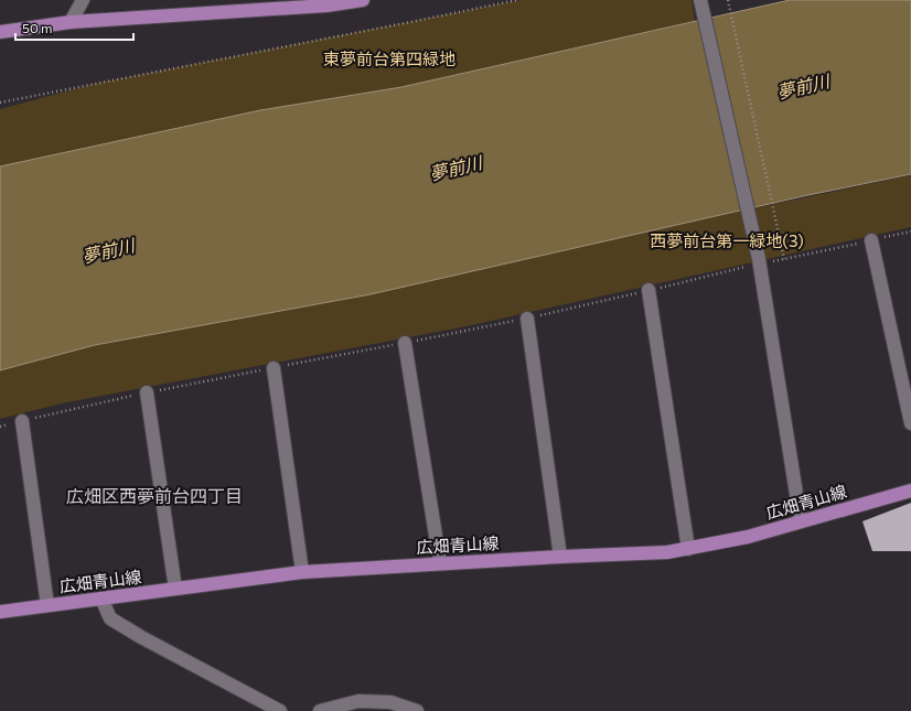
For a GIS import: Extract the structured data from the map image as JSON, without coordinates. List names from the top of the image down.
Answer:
{
  "streets": {
    "main road": ["広畑青山線"]
  },
  "districts": ["広畑区西夢前台四丁目"],
  "water": ["夢前川"],
  "parks": ["東夢前台第四緑地", "西夢前台第一緑地(3)"],
  "scale_bar": "50 m"
}
